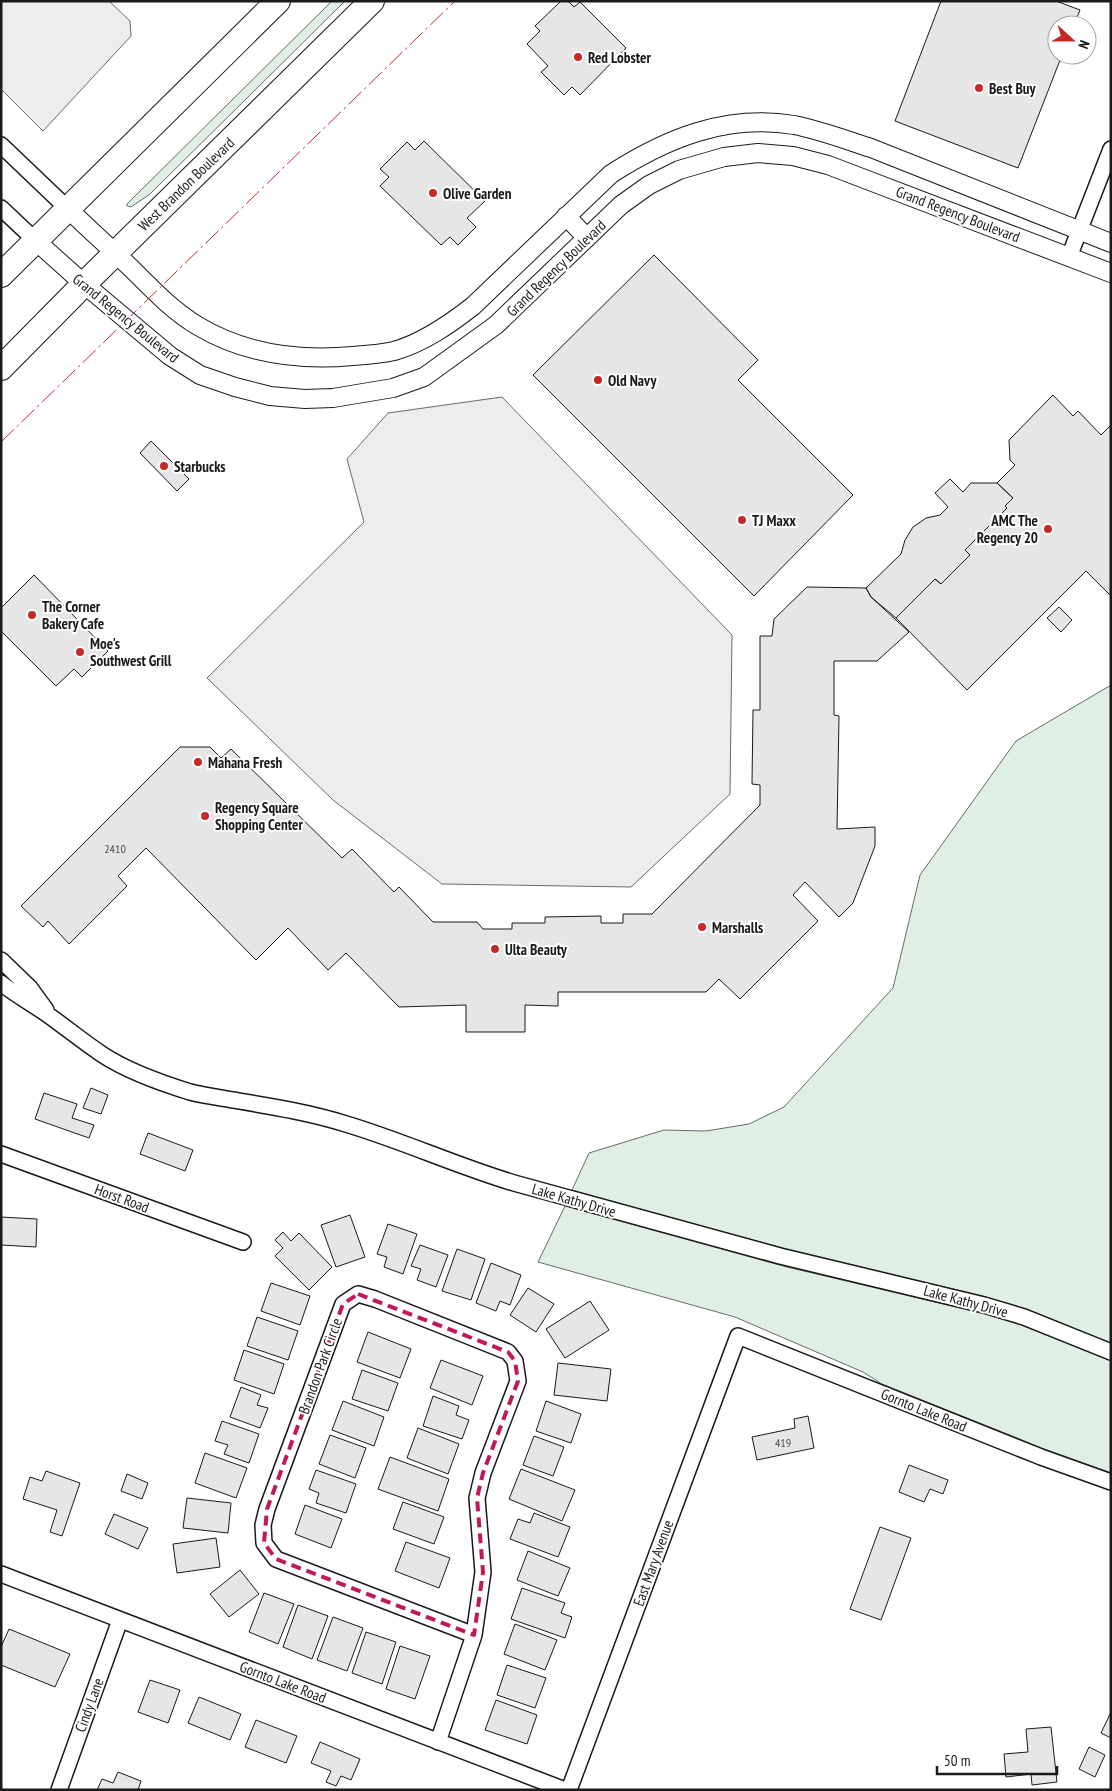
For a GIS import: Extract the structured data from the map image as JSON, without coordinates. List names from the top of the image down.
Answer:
{
  "streets": {
    "highway": ["West Brandon Boulevard"],
    "street": [
      "Grand Regency Boulevard",
      "Horst Road",
      "Lake Kathy Drive",
      "Brandon Park Circle",
      "Gornto Lake Road",
      "East Mary Avenue",
      "Cindy Lane"
    ]
  },
  "crossings": [
    ["West Brandon Boulevard", "Grand Regency Boulevard"],
    ["Brandon Park Circle", "Gornto Lake Road"],
    ["Gornto Lake Road", "East Mary Avenue"],
    ["Gornto Lake Road", "Cindy Lane"]
  ],
  "places": [
    "Red Lobster",
    "Best Buy",
    "Olive Garden",
    "Old Navy",
    "Starbucks",
    "TJ Maxx",
    "AMC The Regency 20",
    "The Corner Bakery Cafe",
    "Moe's Southwest Grill",
    "Mahana Fresh",
    "Regency Square Shopping Center",
    "Marshalls",
    "Ulta Beauty"
  ],
  "house_numbers": ["2410", "419"],
  "scale_bar": "50 m",
  "north": "right"
}
